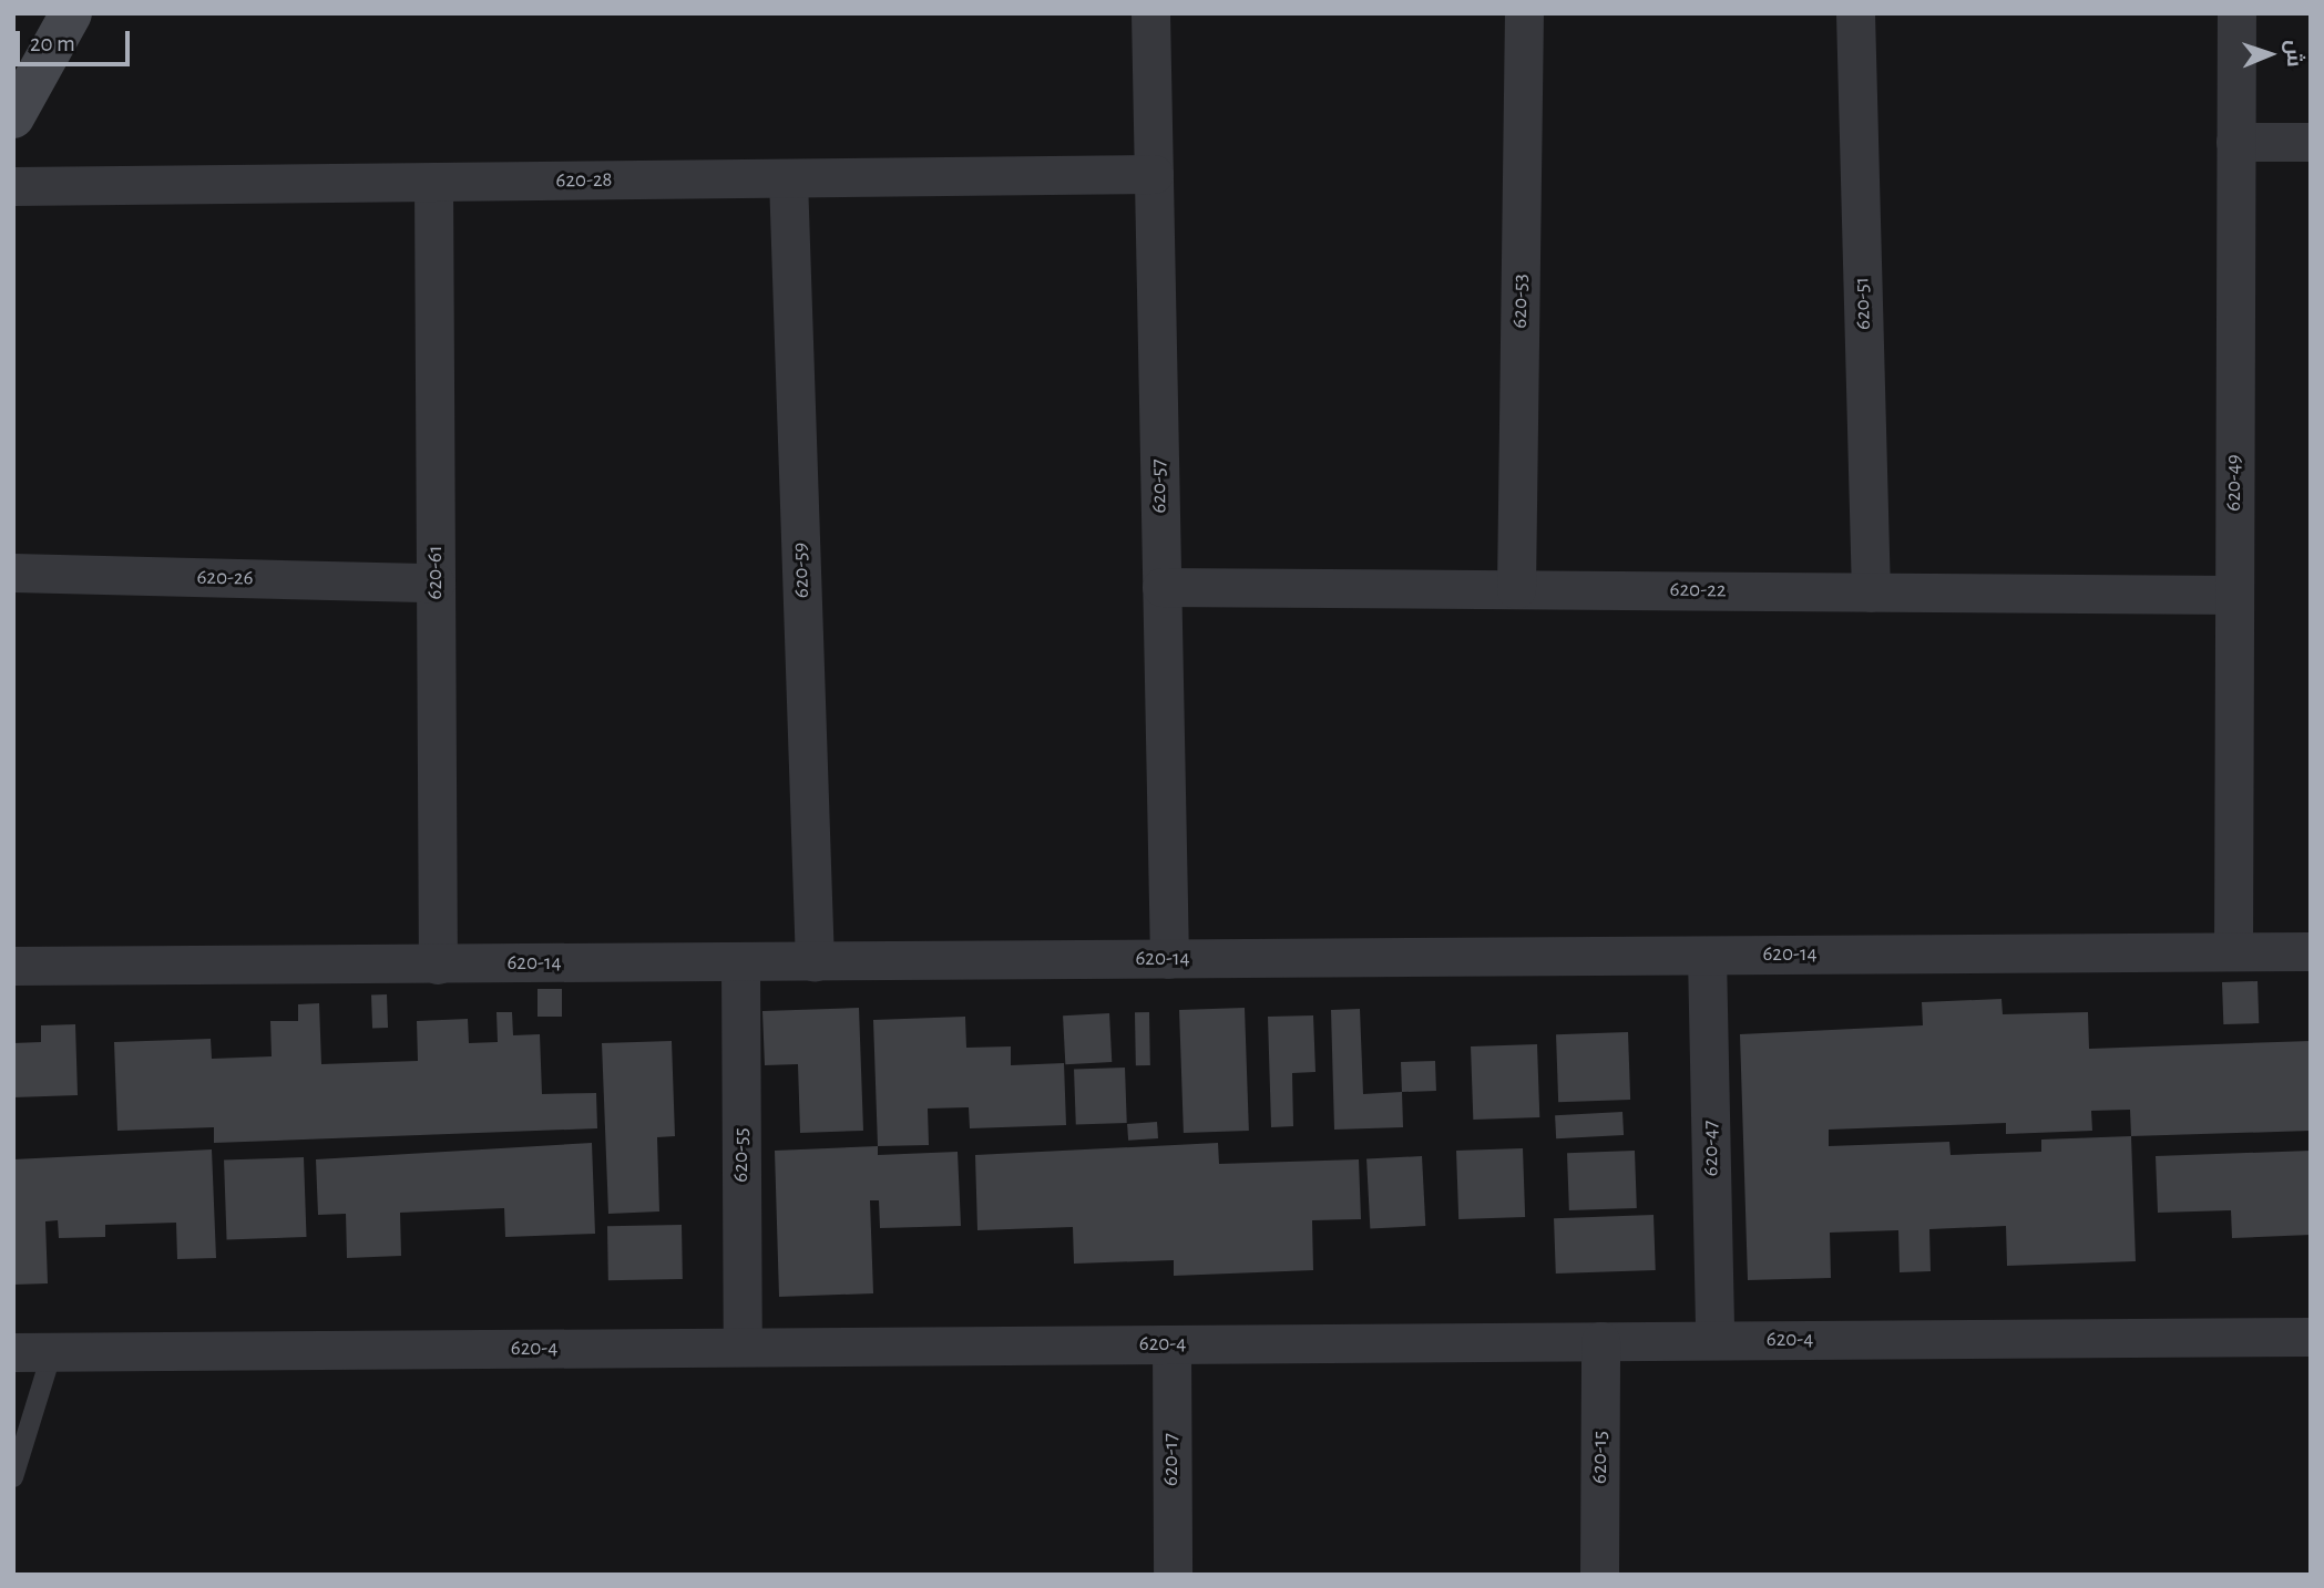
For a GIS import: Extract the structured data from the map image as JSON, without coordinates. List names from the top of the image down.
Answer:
{
  "streets": {
    "street": [
      "620-28",
      "620-53",
      "620-51",
      "620-49",
      "620-57",
      "620-59",
      "620-61",
      "620-26",
      "620-22",
      "620-14",
      "620-47",
      "620-55",
      "620-4",
      "620-15",
      "620-17"
    ]
  },
  "crossings": [
    ["620-28", "620-57"],
    ["620-28", "620-59"],
    ["620-28", "620-61"],
    ["620-53", "620-22"],
    ["620-51", "620-22"],
    ["620-49", "620-22"],
    ["620-49", "620-14"],
    ["620-57", "620-22"],
    ["620-57", "620-14"],
    ["620-59", "620-14"],
    ["620-61", "620-26"],
    ["620-61", "620-14"],
    ["620-14", "620-47"],
    ["620-14", "620-55"],
    ["620-47", "620-4"],
    ["620-55", "620-4"],
    ["620-4", "620-15"],
    ["620-4", "620-17"]
  ],
  "scale_bar": "20 m",
  "north": "right"
}
